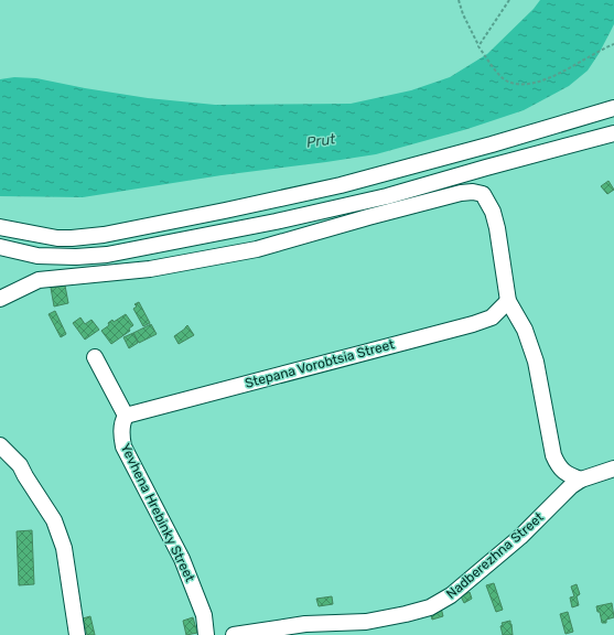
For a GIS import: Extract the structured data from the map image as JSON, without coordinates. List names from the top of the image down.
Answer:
{
  "streets": {
    "street": ["Stepana Vorobtsia Street", "Yevhena Hrebinky Street", "Nadberezhna Street"]
  },
  "crossings": [
    ["Stepana Vorobtsia Street", "Yevhena Hrebinky Street"]
  ],
  "water": ["Prut"]
}
